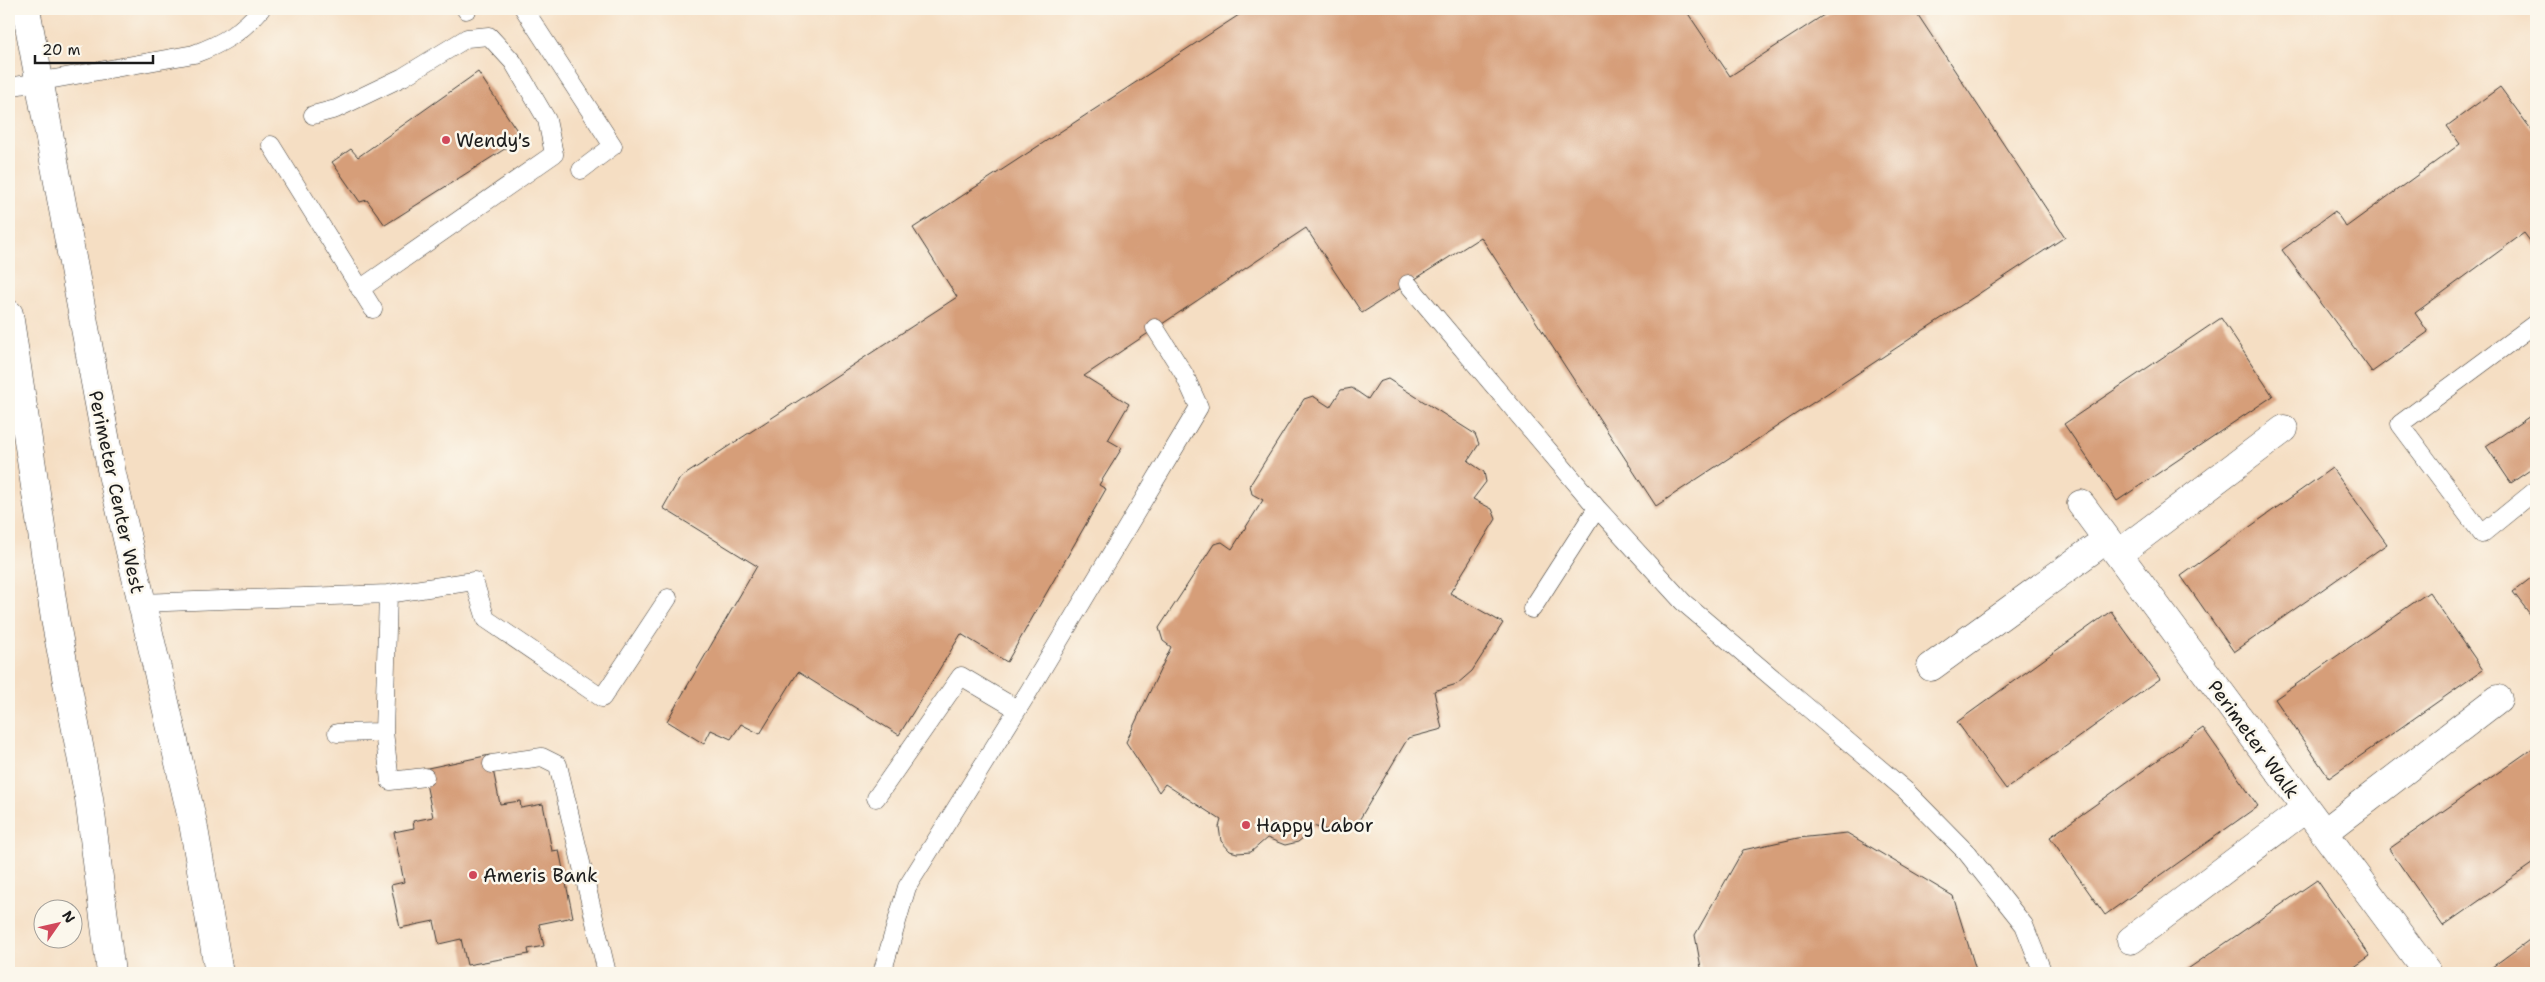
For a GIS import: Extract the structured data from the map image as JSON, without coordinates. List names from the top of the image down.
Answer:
{
  "streets": {
    "main road": ["Perimeter Center West", "Perimeter Walk"]
  },
  "places": ["Wendy's", "Happy Labor", "Ameris Bank"],
  "scale_bar": "20 m",
  "north": "top right"
}
